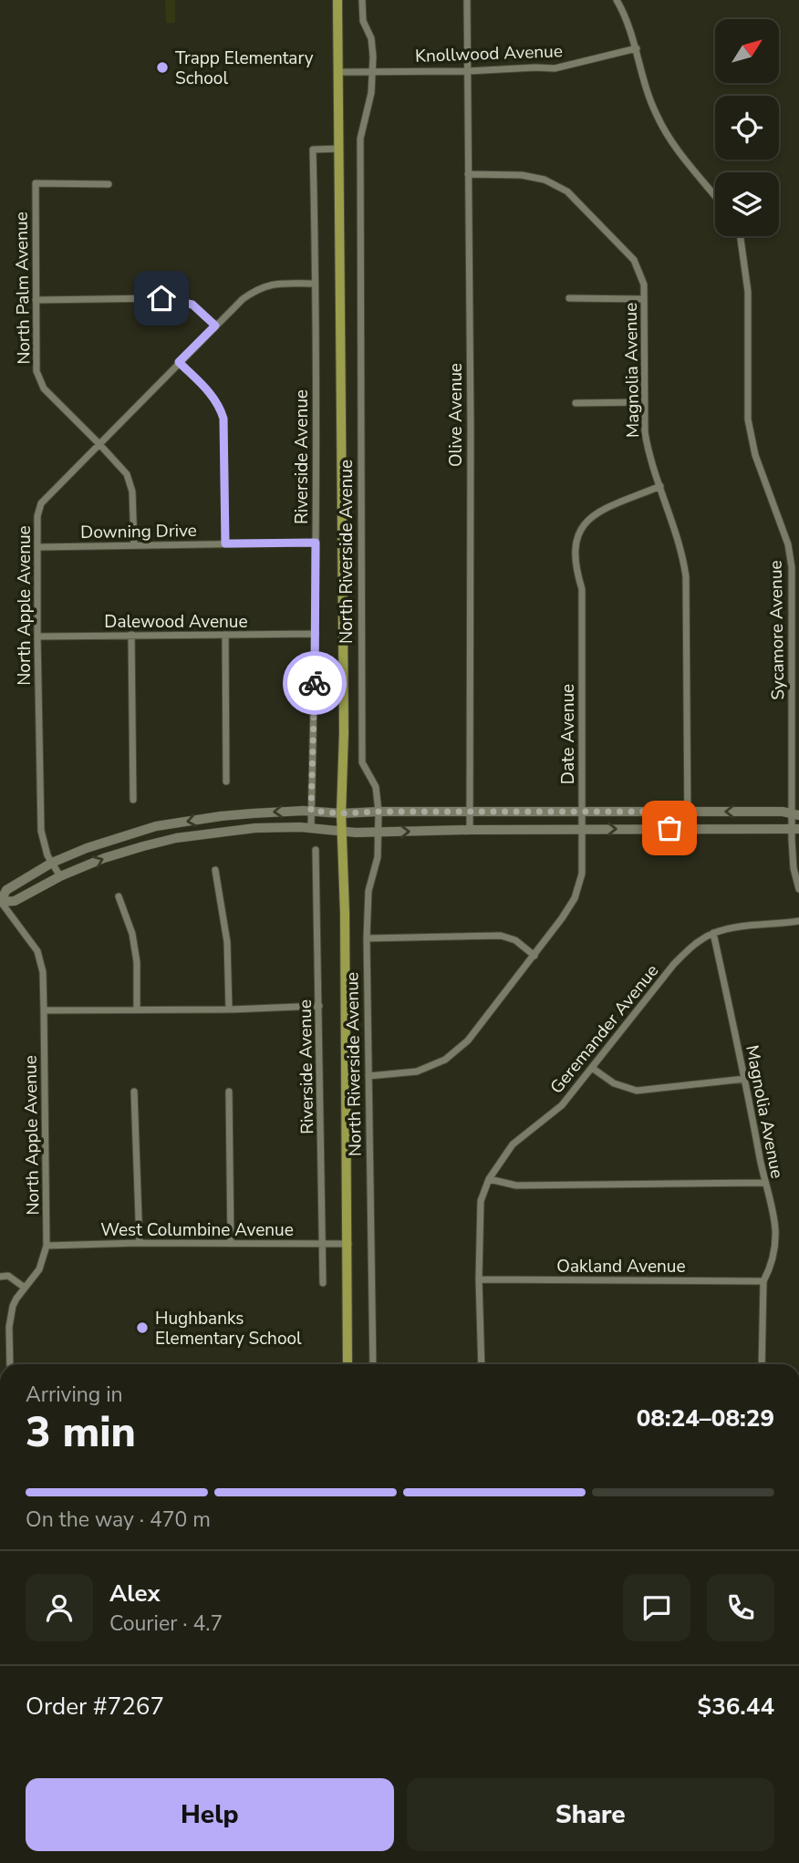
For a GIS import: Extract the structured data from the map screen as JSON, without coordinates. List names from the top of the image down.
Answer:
{
  "streets": {
    "main road": ["North Riverside Avenue"],
    "street": [
      "Knollwood Avenue",
      "North Palm Avenue",
      "Magnolia Avenue",
      "Olive Avenue",
      "Riverside Avenue",
      "Downing Drive",
      "North Apple Avenue",
      "Dalewood Avenue",
      "Sycamore Avenue",
      "Date Avenue",
      "Geremander Avenue",
      "West Columbine Avenue",
      "Oakland Avenue"
    ]
  },
  "crossings": [
    ["Knollwood Avenue", "Olive Avenue"],
    ["Knollwood Avenue", "North Riverside Avenue"],
    ["North Palm Avenue", "Downing Drive"],
    ["North Palm Avenue", "North Apple Avenue"],
    ["Magnolia Avenue", "Olive Avenue"],
    ["Magnolia Avenue", "Date Avenue"],
    ["Magnolia Avenue", "Geremander Avenue"],
    ["Magnolia Avenue", "Oakland Avenue"],
    ["Riverside Avenue", "Downing Drive"],
    ["Riverside Avenue", "North Riverside Avenue"],
    ["Riverside Avenue", "North Apple Avenue"],
    ["Riverside Avenue", "Dalewood Avenue"],
    ["Riverside Avenue", "West Columbine Avenue"],
    ["Downing Drive", "North Apple Avenue"],
    ["North Riverside Avenue", "Date Avenue"],
    ["North Riverside Avenue", "West Columbine Avenue"],
    ["North Apple Avenue", "Dalewood Avenue"],
    ["North Apple Avenue", "West Columbine Avenue"],
    ["Geremander Avenue", "Oakland Avenue"]
  ],
  "places": ["Trapp Elementary School", "Hughbanks Elementary School"],
  "north": "top right",
  "page": {
    "heading": ["3 min", "Arriving in", "08:24–08:29"],
    "panel": [
      "Alex",
      "Courier · 4.7",
      "Order #7267",
      "$36.44"
    ],
    "bar": "On the way · 470 m",
    "buttons": ["Help", "Share"]
  }
}
